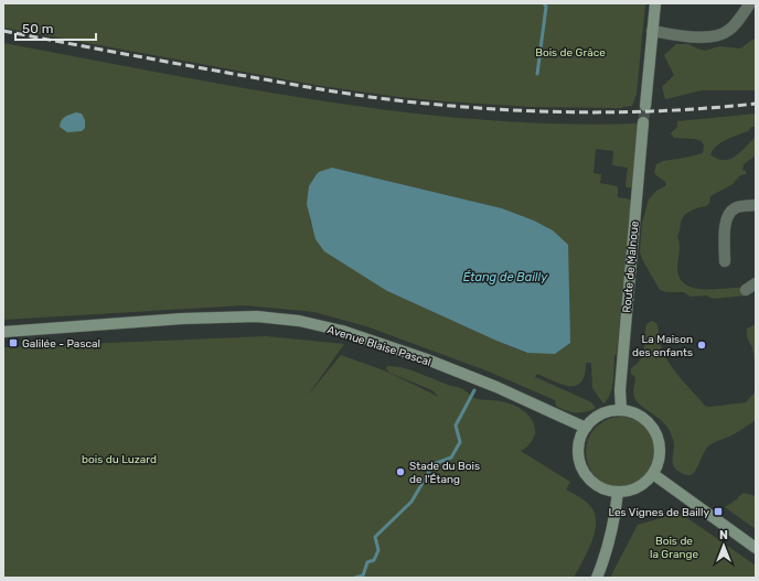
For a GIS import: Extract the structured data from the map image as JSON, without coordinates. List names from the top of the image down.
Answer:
{
  "streets": {
    "main road": ["Route de Malnoue", "Avenue Blaise Pascal"]
  },
  "crossings": [
    ["Route de Malnoue", "Avenue Blaise Pascal"]
  ],
  "water": ["Étang de Bailly"],
  "parks": ["Bois de Grâce", "bois du Luzard", "Bois de la Grange"],
  "places": {
    "transit": ["Galilée - Pascal", "Les Vignes de Bailly"],
    "other": ["La Maison des enfants", "Stade du Bois de l'Étang"]
  },
  "scale_bar": "50 m",
  "north": "top"
}
